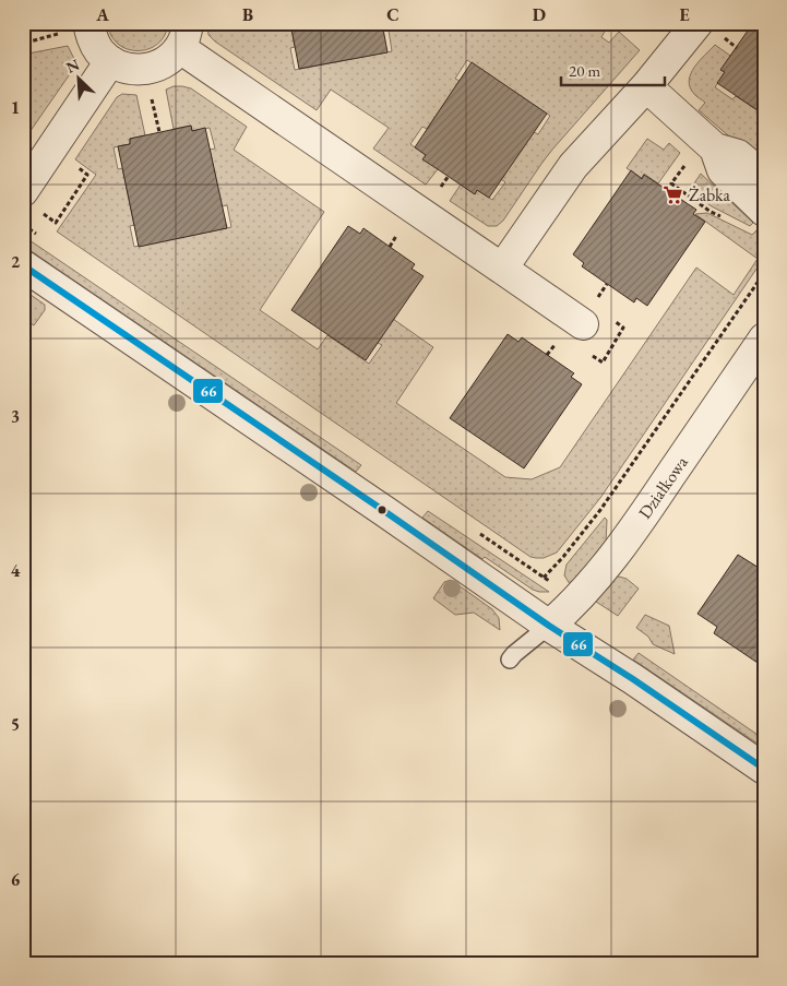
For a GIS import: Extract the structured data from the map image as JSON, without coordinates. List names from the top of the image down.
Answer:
{
  "streets": {
    "street": ["Działkowa"]
  },
  "places": {
    "supermarket": ["Żabka"]
  },
  "lines": ["transit line 66"],
  "scale_bar": "20 m",
  "north": "top left",
  "grid": {
    "columns": [
      "A",
      "B",
      "C",
      "D",
      "E"
    ],
    "rows": [
      "1",
      "2",
      "3",
      "4",
      "5",
      "6"
    ]
  }
}
